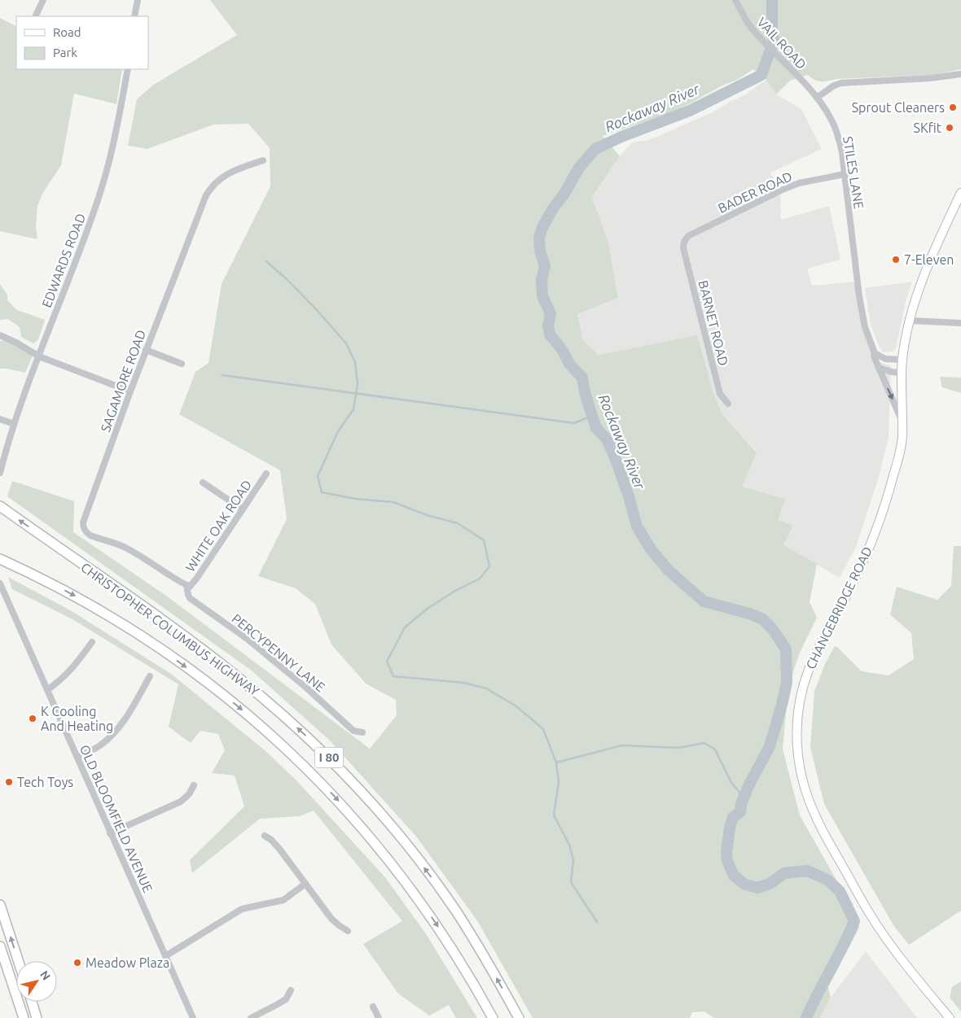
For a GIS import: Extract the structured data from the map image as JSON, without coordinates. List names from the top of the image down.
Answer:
{
  "streets": {
    "highway": ["CHRISTOPHER COLUMBUS HIGHWAY", "I 80"],
    "main road": ["CHANGEBRIDGE ROAD"],
    "street": [
      "VAIL ROAD",
      "STILES LANE",
      "BADER ROAD",
      "EDWARDS ROAD",
      "BARNET ROAD",
      "SAGAMORE ROAD",
      "WHITE OAK ROAD",
      "PERCYPENNY LANE",
      "OLD BLOOMFIELD AVENUE"
    ]
  },
  "crossings": [
    ["VAIL ROAD", "STILES LANE"],
    ["STILES LANE", "BADER ROAD"],
    ["STILES LANE", "CHANGEBRIDGE ROAD"],
    ["BADER ROAD", "BARNET ROAD"],
    ["SAGAMORE ROAD", "WHITE OAK ROAD"],
    ["SAGAMORE ROAD", "PERCYPENNY LANE"],
    ["WHITE OAK ROAD", "PERCYPENNY LANE"]
  ],
  "water": ["Rockaway River"],
  "places": [
    "Sprout Cleaners",
    "SKfit",
    "7-Eleven",
    "K Cooling And Heating",
    "Tech Toys",
    "Meadow Plaza"
  ],
  "legend": ["Road", "Park"],
  "north": "top right"
}
